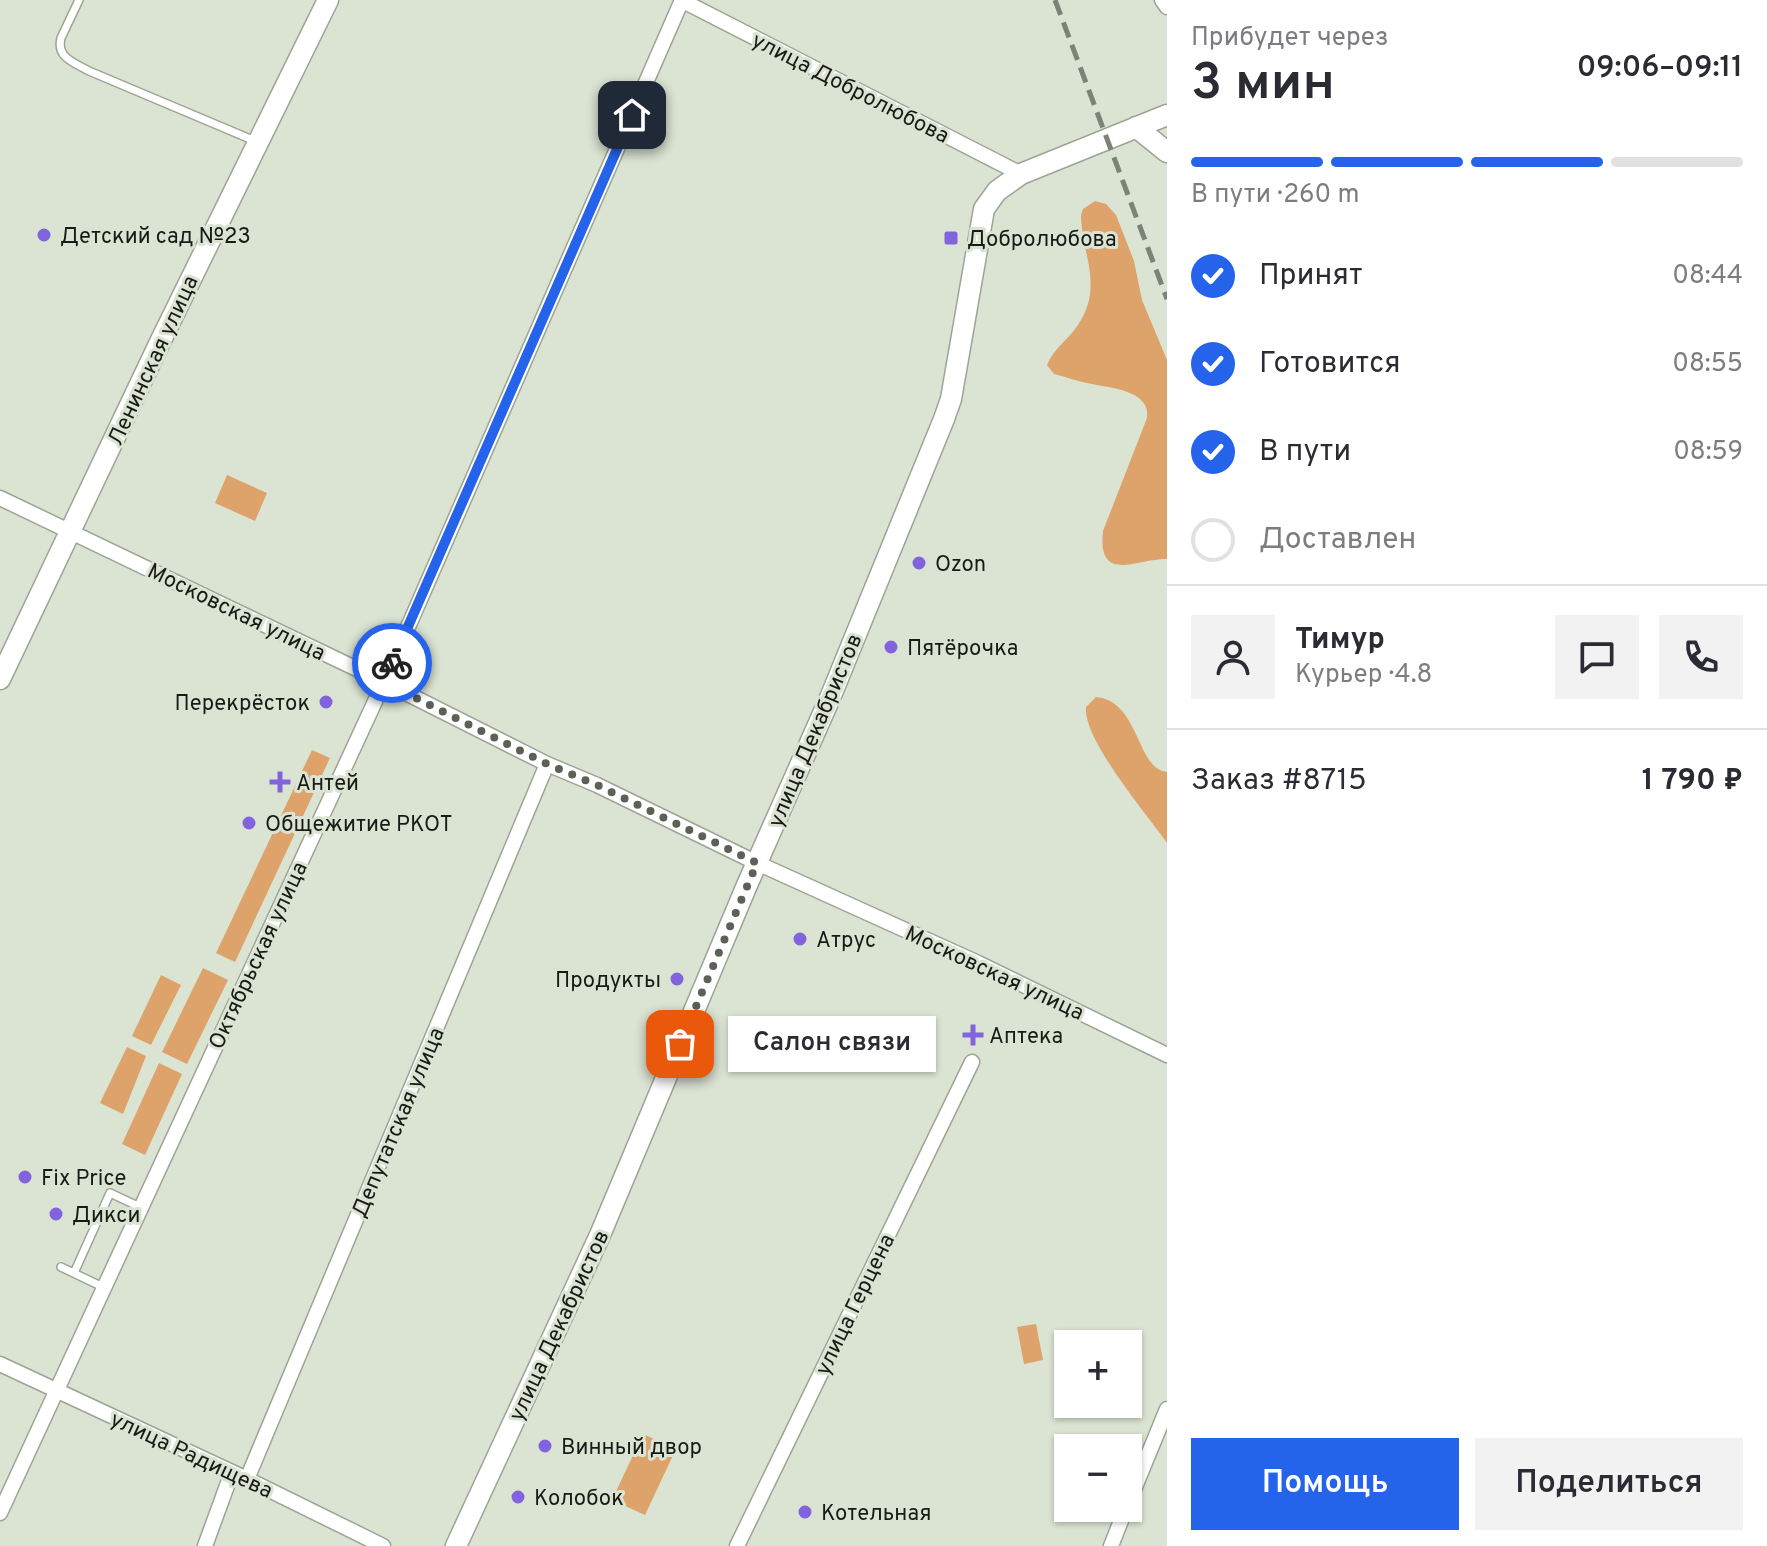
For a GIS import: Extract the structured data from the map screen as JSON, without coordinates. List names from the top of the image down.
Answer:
{
  "streets": {
    "street": [
      "улица Добролюбова",
      "Ленинская улица",
      "Московская улица",
      "улица Декабристов",
      "Октябрьская улица",
      "Депутатская улица",
      "улица Герцена",
      "улица Радищева"
    ]
  },
  "crossings": [
    ["улица Добролюбова", "улица Декабристов"],
    ["улица Добролюбова", "Октябрьская улица"],
    ["Ленинская улица", "Московская улица"],
    ["Московская улица", "улица Декабристов"],
    ["Московская улица", "Октябрьская улица"],
    ["Московская улица", "Депутатская улица"],
    ["Октябрьская улица", "улица Радищева"],
    ["Депутатская улица", "улица Радищева"]
  ],
  "places": {
    "other": [
      "Детский сад №23",
      "Ozon",
      "Пятёрочка",
      "Перекрёсток",
      "Общежитие РКОТ",
      "Атрус",
      "Продукты",
      "Салон связи",
      "Fix Price",
      "Дикси",
      "Винный двор",
      "Колобок",
      "Котельная"
    ],
    "transit": ["Добролюбова"],
    "health": ["Антей", "Аптека"]
  },
  "page": {
    "heading": ["3 мин", "Прибудет через", "09:06–09:11"],
    "panel": [
      "Тимур",
      "Курьер · 4.8",
      "Заказ #8715",
      "1 790 ₽"
    ],
    "bar": "В пути · 260 m",
    "list": [
      ["Принят", "08:44"],
      ["Готовится", "08:55"],
      ["В пути", "08:59"],
      "Доставлен"
    ],
    "bubble": "Салон связи",
    "map_buttons": ["+", "−"],
    "buttons": ["Помощь", "Поделиться"]
  }
}
